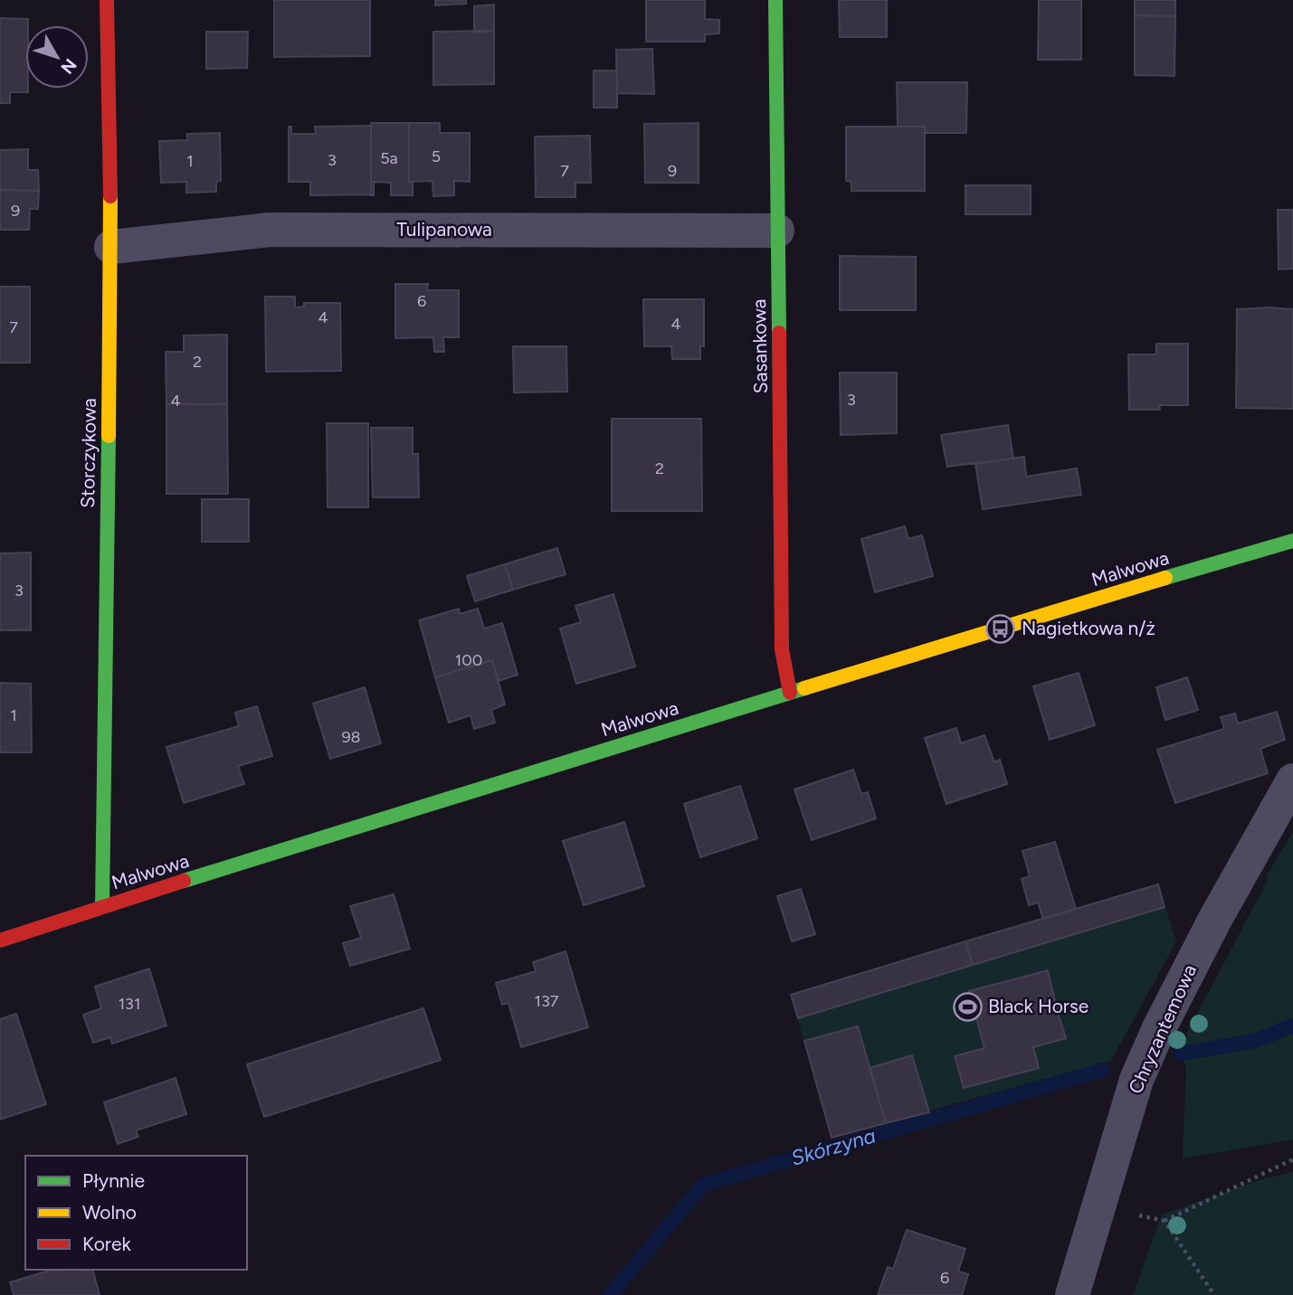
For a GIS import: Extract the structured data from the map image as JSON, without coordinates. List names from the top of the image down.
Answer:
{
  "streets": {
    "street": [
      "Tulipanowa",
      "Sasankowa",
      "Storczykowa",
      "Malwowa",
      "Chryzantemowa"
    ]
  },
  "crossings": [
    ["Tulipanowa", "Sasankowa"],
    ["Tulipanowa", "Storczykowa"],
    ["Sasankowa", "Malwowa"],
    ["Storczykowa", "Malwowa"]
  ],
  "water": ["Skórzyna"],
  "places": {
    "bus stop": ["Nagietkowa n/ż"],
    "sports": ["Black Horse"]
  },
  "house_numbers": [
    "5",
    "5a",
    "3",
    "1",
    "7",
    "9",
    "9",
    "6",
    "4",
    "4",
    "7",
    "2",
    "3",
    "4",
    "2",
    "3",
    "100",
    "1",
    "98",
    "137",
    "131",
    "6"
  ],
  "legend": ["Płynnie", "Wolno", "Korek"],
  "north": "bottom right"
}
